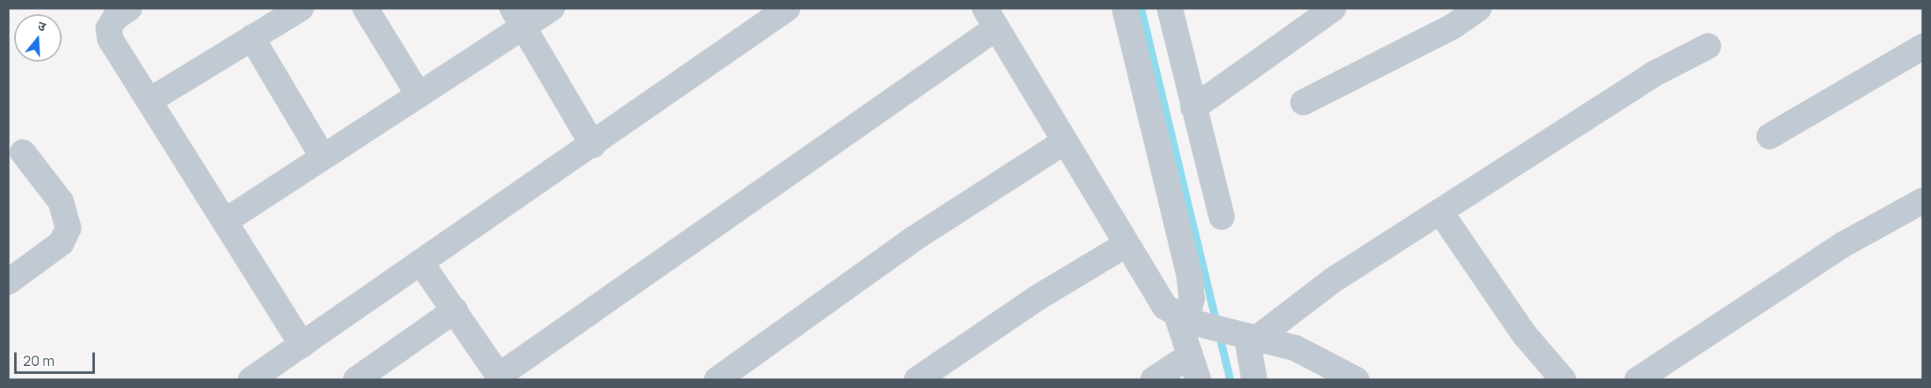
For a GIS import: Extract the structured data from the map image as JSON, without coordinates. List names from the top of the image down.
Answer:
{
  "scale_bar": "20 m",
  "north": "top"
}
